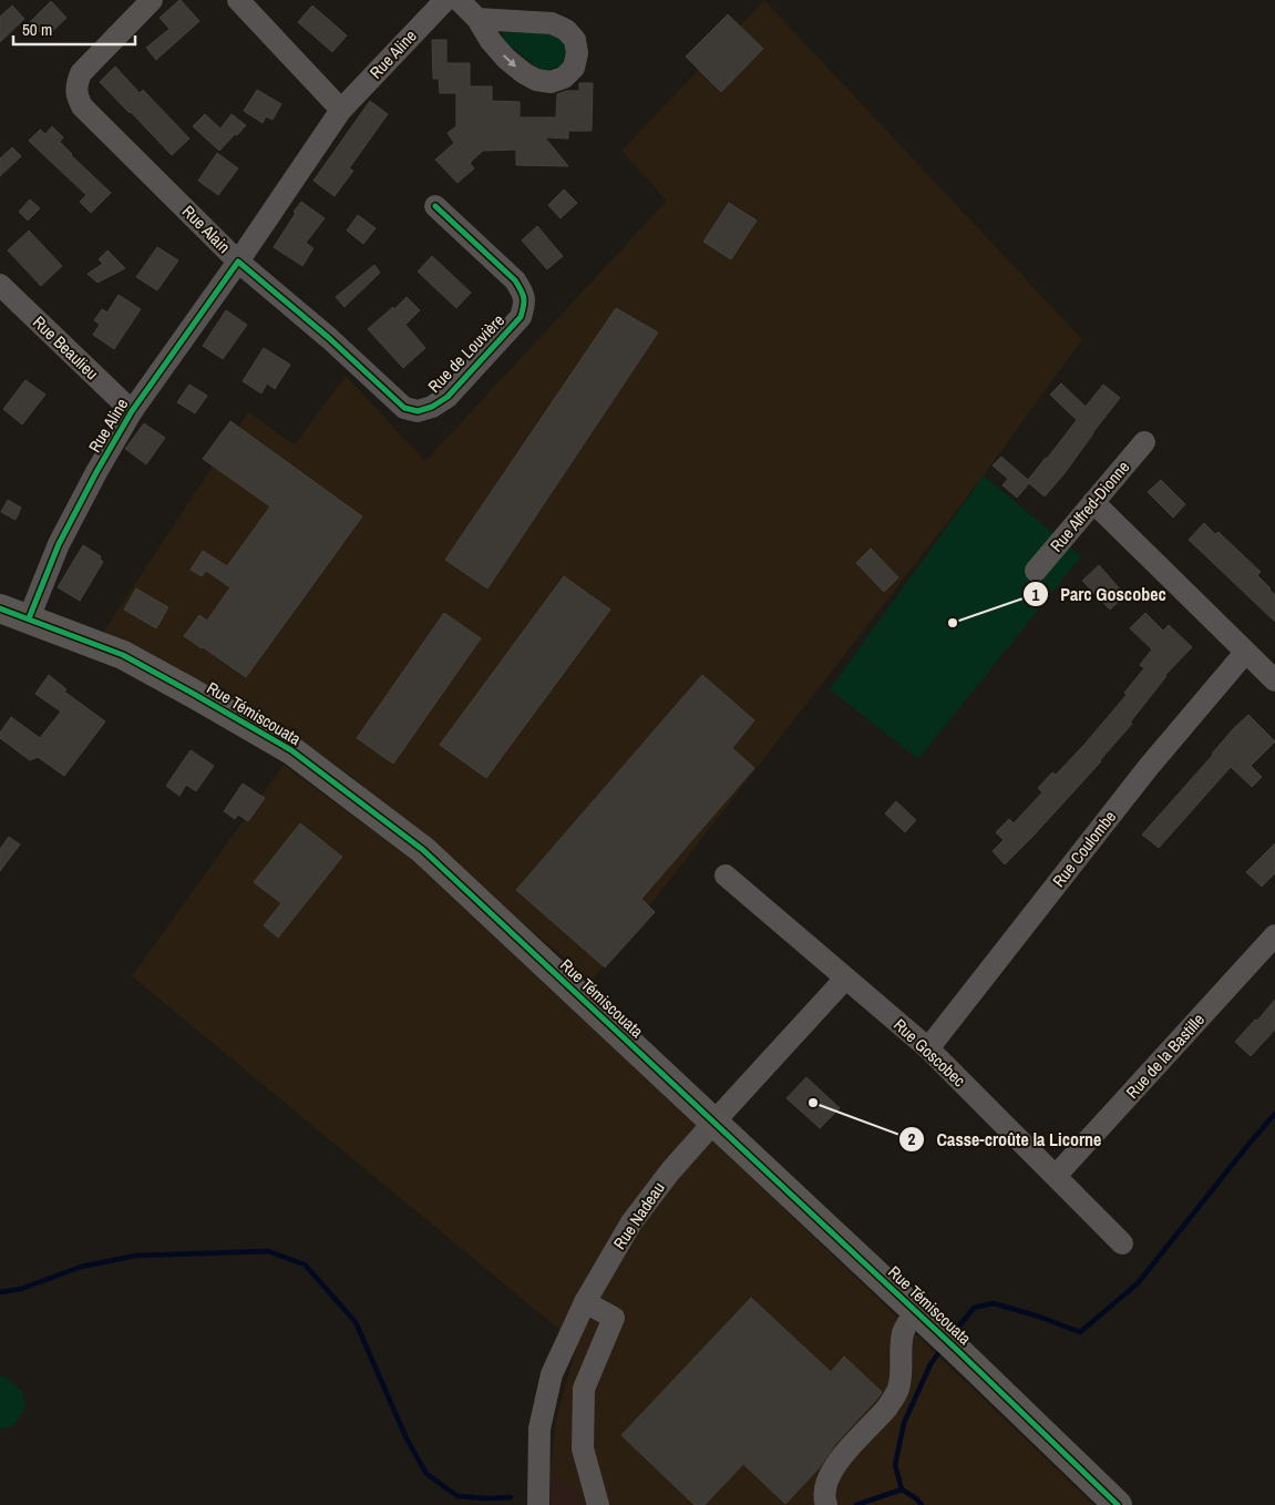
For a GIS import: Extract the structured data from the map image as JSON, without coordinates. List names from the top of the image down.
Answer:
{
  "streets": {
    "main road": ["Rue Témiscouata"],
    "street": [
      "Rue Aline",
      "Rue Alain",
      "Rue Beaulieu",
      "Rue de Louvière",
      "Rue Alfred-Dionne",
      "Rue Coulombe",
      "Rue Goscobec",
      "Rue de la Bastille",
      "Rue Nadeau"
    ]
  },
  "crossings": [
    ["Rue Aline", "Rue Alain"],
    ["Rue Aline", "Rue Beaulieu"],
    ["Rue Aline", "Rue de Louvière"],
    ["Rue Aline", "Rue Témiscouata"],
    ["Rue Alain", "Rue de Louvière"],
    ["Rue Témiscouata", "Rue Nadeau"],
    ["Rue Coulombe", "Rue Goscobec"],
    ["Rue Goscobec", "Rue de la Bastille"],
    ["Rue Goscobec", "Rue Nadeau"]
  ],
  "places": ["Parc Goscobec", "Casse-croûte la Licorne"],
  "scale_bar": "50 m"
}
